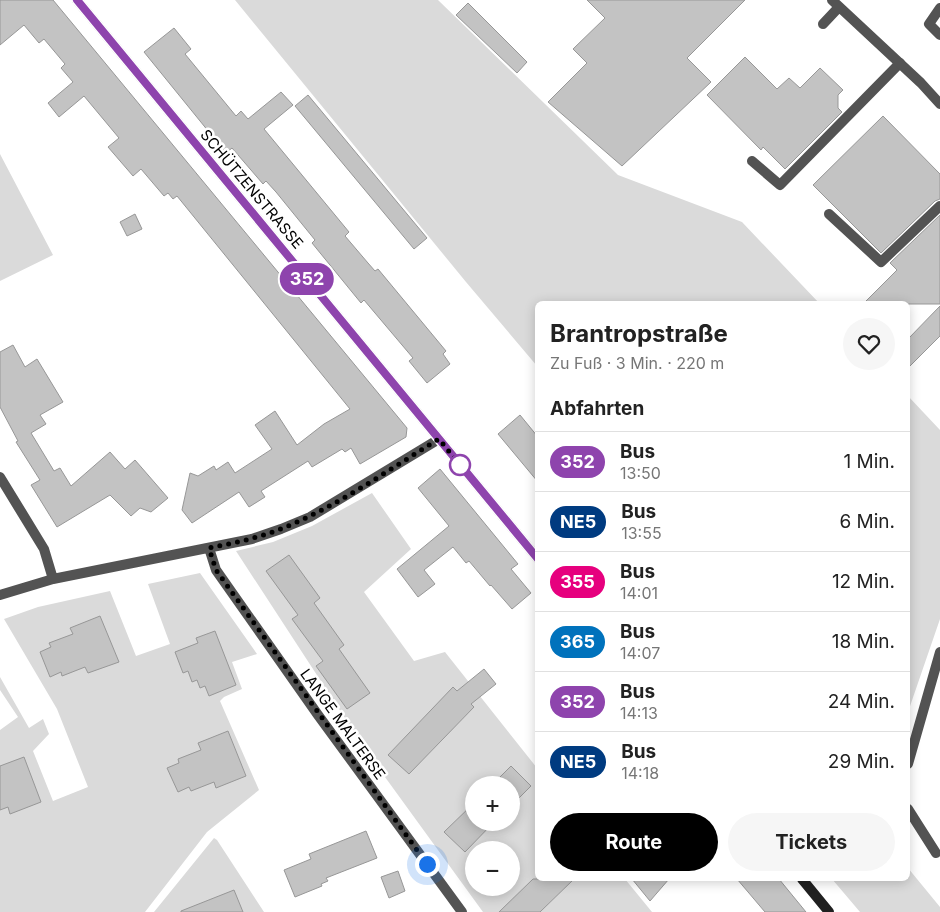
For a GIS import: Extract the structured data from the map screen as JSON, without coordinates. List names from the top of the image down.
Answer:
{
  "streets": {
    "street": ["SCHÜTZENSTRASSE", "LANGE MALTERSE"]
  },
  "lines": ["bus line 352"],
  "page": {
    "on_map": "352",
    "heading": [
      ["Brantropstraße", "Zu Fuß · 3 Min. · 220 m"],
      "Abfahrten"
    ],
    "list": [
      {
        "mark": "352",
        "name": "Bus",
        "note": "13:50",
        "value": "1 Min."
      },
      {
        "mark": "NE5",
        "name": "Bus",
        "note": "13:55",
        "value": "6 Min."
      },
      {
        "mark": "355",
        "name": "Bus",
        "note": "14:01",
        "value": "12 Min."
      },
      {
        "mark": "365",
        "name": "Bus",
        "note": "14:07",
        "value": "18 Min."
      },
      {
        "mark": "352",
        "name": "Bus",
        "note": "14:13",
        "value": "24 Min."
      },
      {
        "mark": "NE5",
        "name": "Bus",
        "note": "14:18",
        "value": "29 Min."
      }
    ],
    "map_buttons": ["+", "−"],
    "buttons": ["Route", "Tickets"]
  }
}
